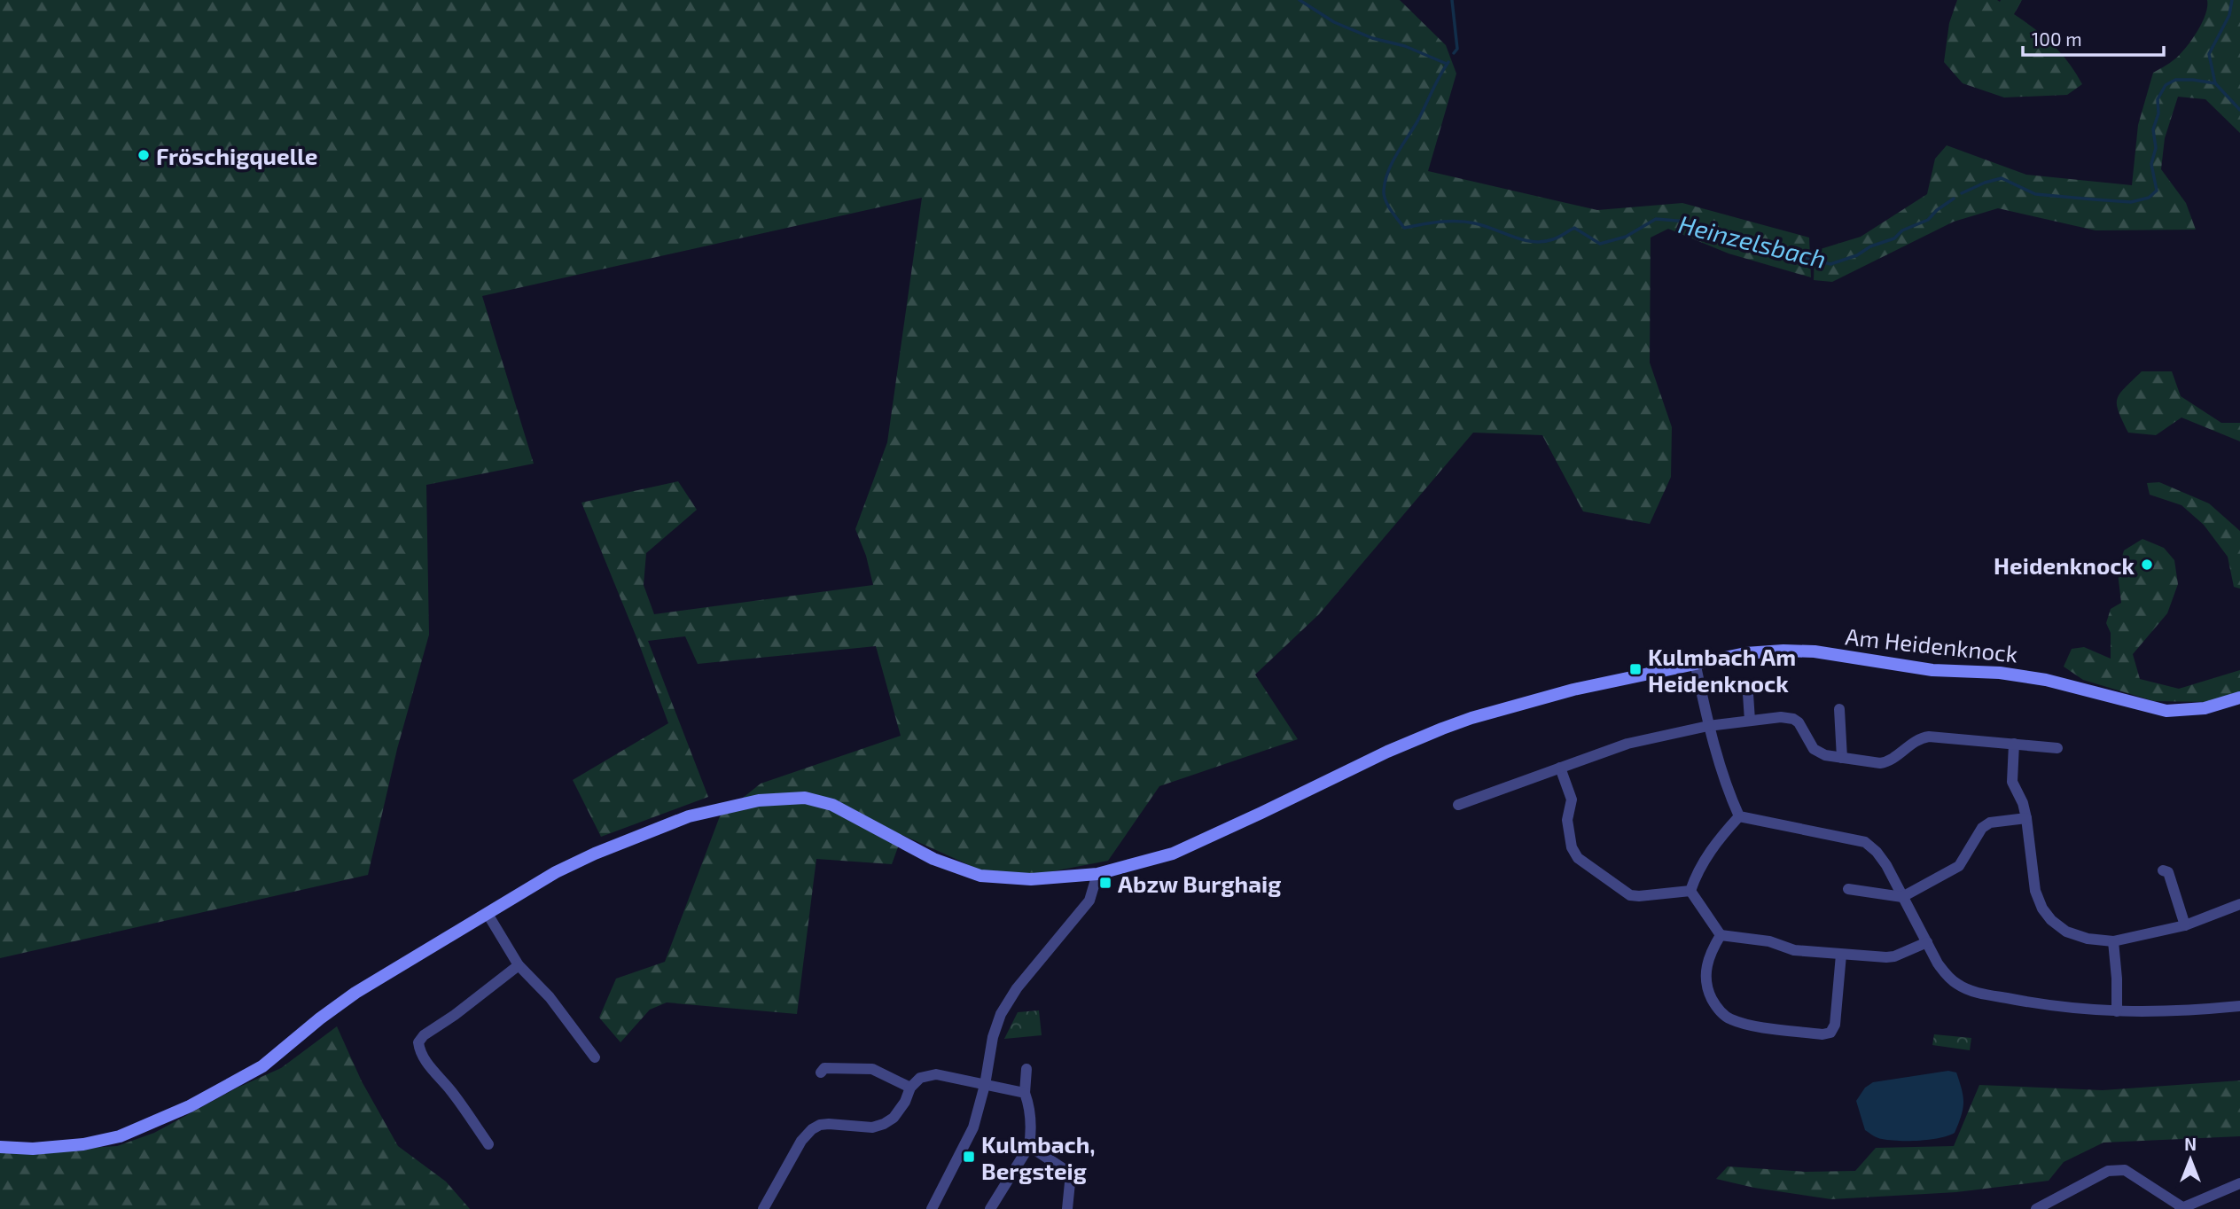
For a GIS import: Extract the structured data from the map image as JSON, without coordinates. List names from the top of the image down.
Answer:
{
  "streets": {
    "street": ["Am Heidenknock"]
  },
  "water": ["Heinzelsbach"],
  "places": {
    "other": ["Fröschigquelle", "Heidenknock"],
    "transit": ["Kulmbach Am Heidenknock", "Abzw Burghaig", "Kulmbach, Bergsteig"]
  },
  "scale_bar": "100 m",
  "north": "top"
}
